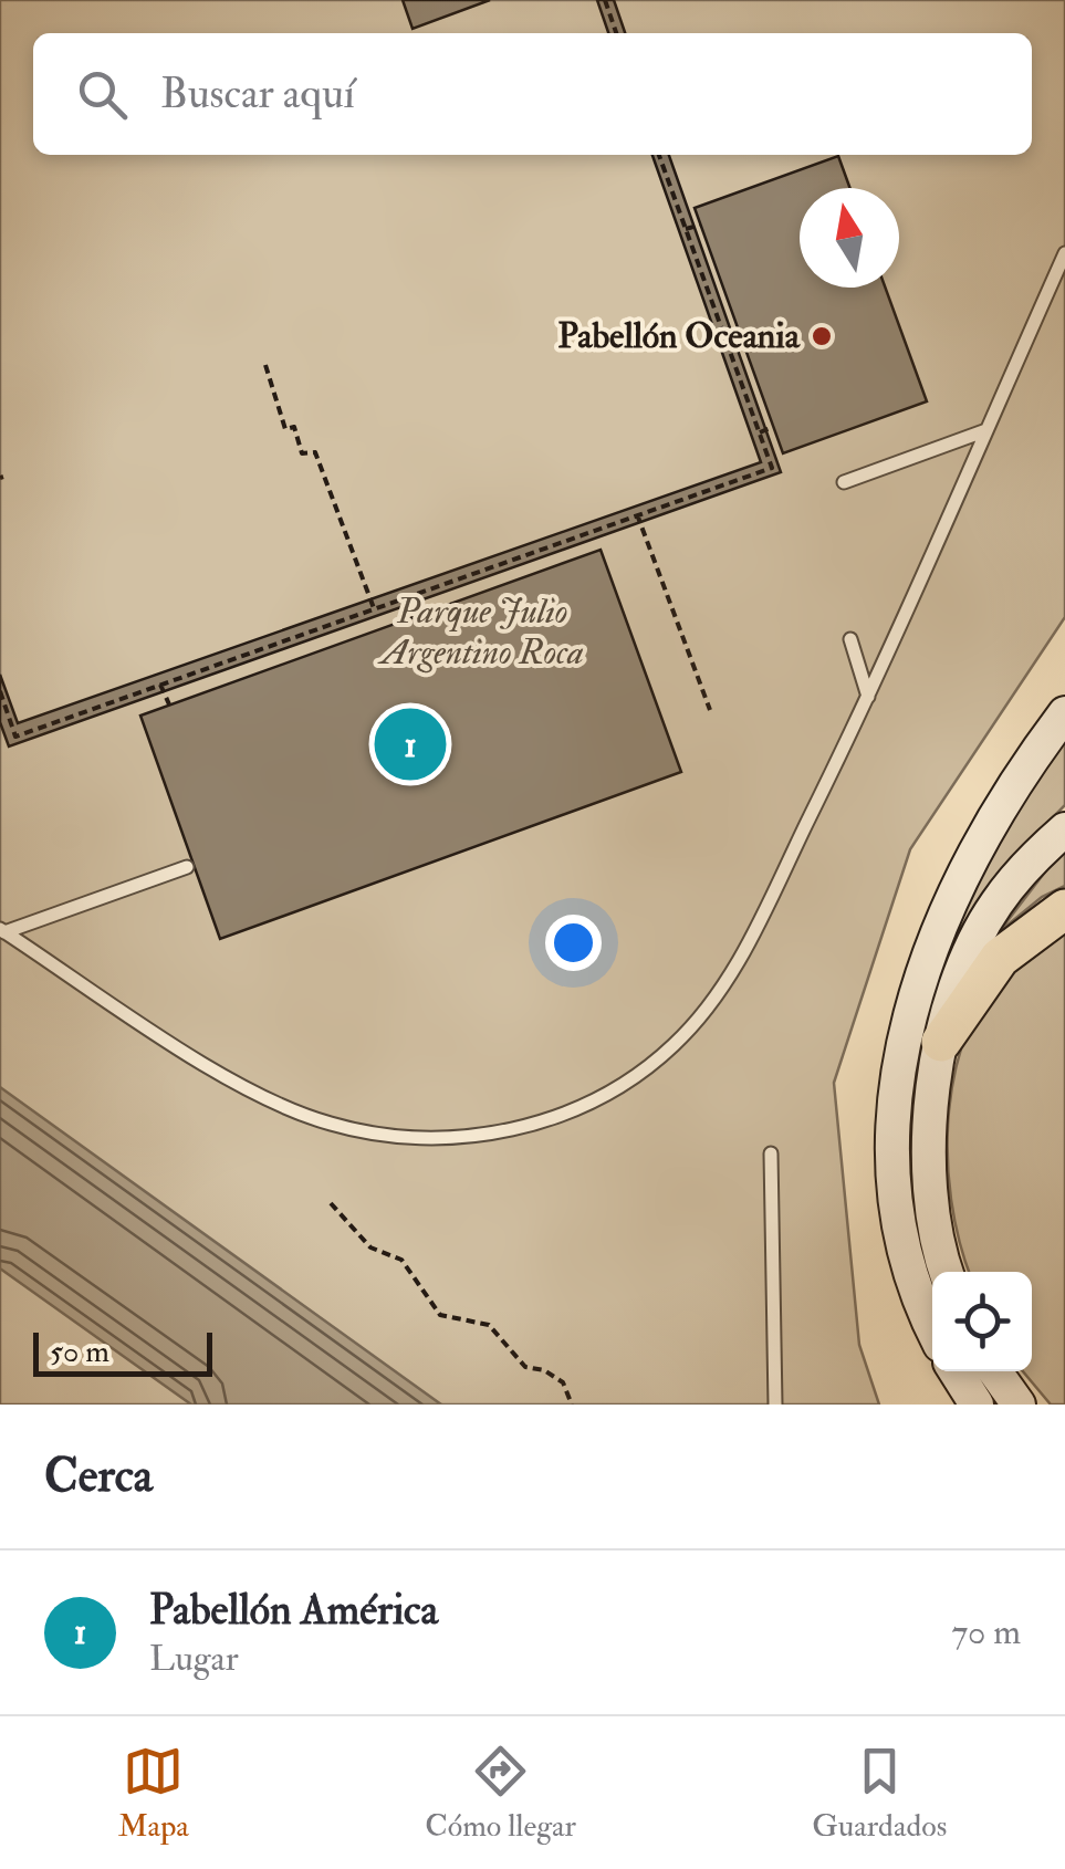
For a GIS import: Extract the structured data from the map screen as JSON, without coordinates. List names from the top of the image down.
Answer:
{
  "parks": ["Parque Julio Argentino Roca"],
  "places": ["Pabellón Oceania"],
  "scale_bar": "50 m",
  "north": "top",
  "page": {
    "search": "Buscar aquí",
    "pins": "1",
    "scale": "50 m",
    "heading": "Cerca",
    "list": [
      {
        "mark": "1",
        "name": "Pabellón América",
        "note": "Lugar",
        "value": "70 m"
      }
    ],
    "nav": ["Mapa", "Cómo llegar", "Guardados"]
  }
}
